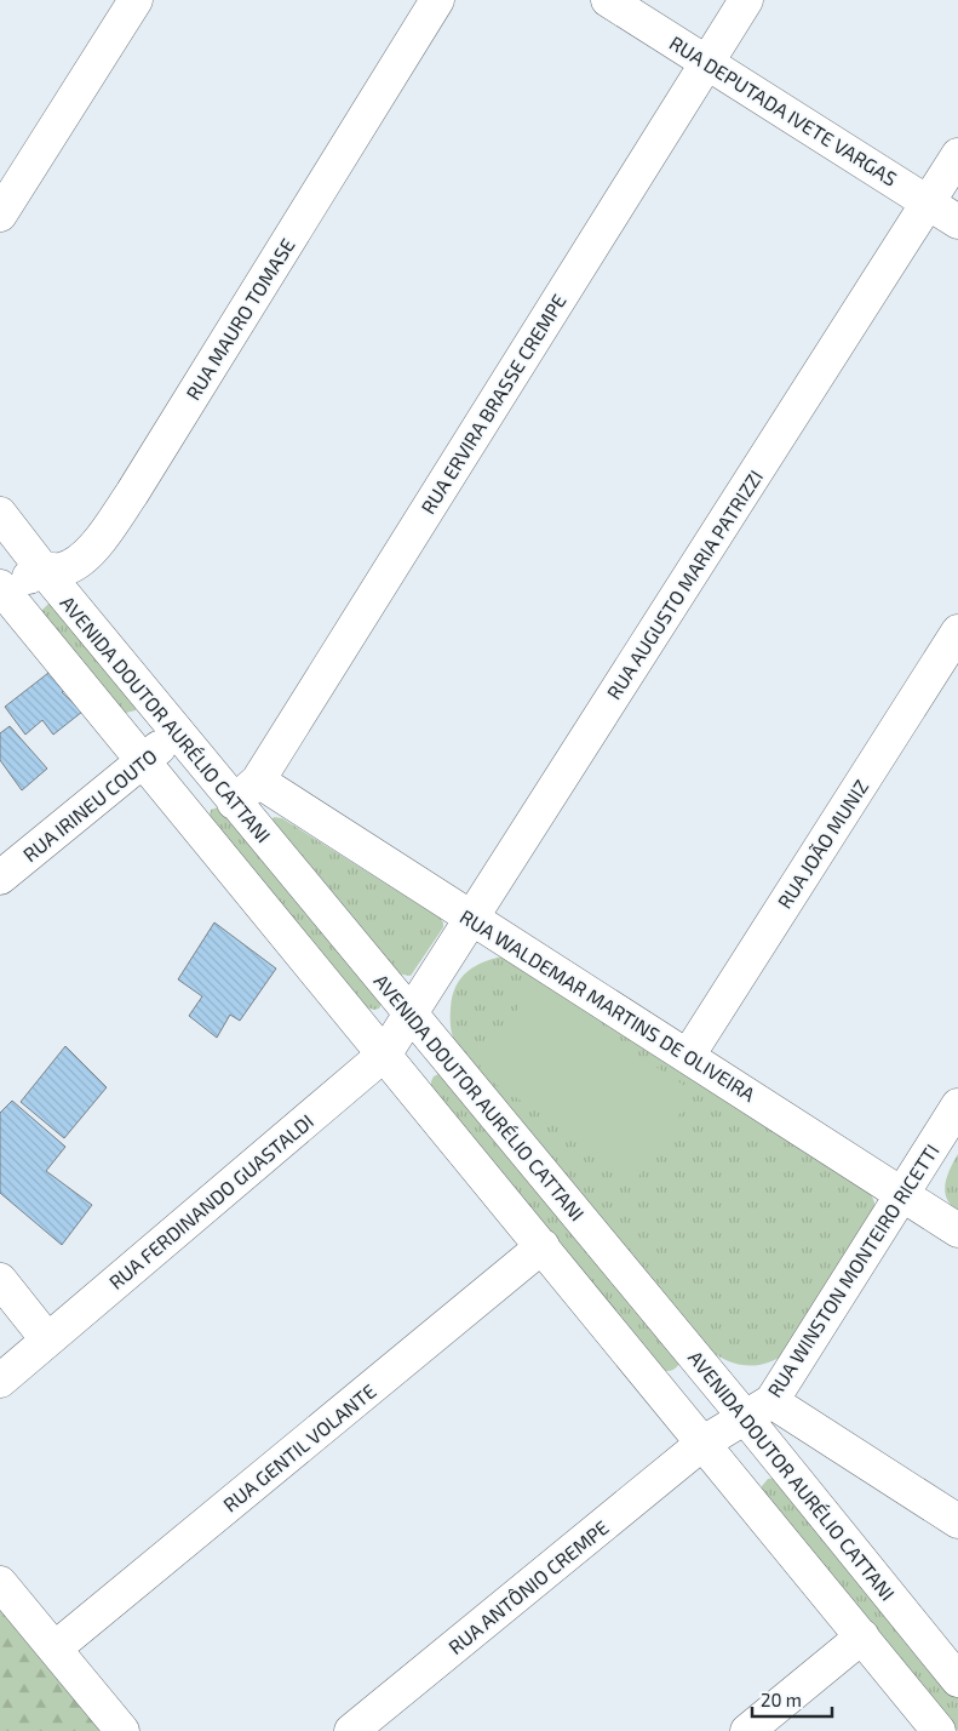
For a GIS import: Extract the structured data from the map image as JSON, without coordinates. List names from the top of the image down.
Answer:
{
  "streets": {
    "street": [
      "RUA DEPUTADA IVETE VARGAS",
      "RUA MAURO TOMASE",
      "RUA ERVIRA BRASSE CREMPE",
      "RUA AUGUSTO MARIA PATRIZZI",
      "AVENIDA DOUTOR AURÉLIO CATTANI",
      "RUA IRINEU COUTO",
      "RUA JOÃO MUNIZ",
      "RUA WALDEMAR MARTINS DE OLIVEIRA",
      "RUA FERDINANDO GUASTALDI",
      "RUA WINSTON MONTEIRO RICETTI",
      "RUA GENTIL VOLANTE",
      "RUA ANTÔNIO CREMPE"
    ]
  },
  "crossings": [
    ["RUA DEPUTADA IVETE VARGAS", "RUA ERVIRA BRASSE CREMPE"],
    ["RUA DEPUTADA IVETE VARGAS", "RUA AUGUSTO MARIA PATRIZZI"],
    ["RUA MAURO TOMASE", "AVENIDA DOUTOR AURÉLIO CATTANI"],
    ["RUA ERVIRA BRASSE CREMPE", "AVENIDA DOUTOR AURÉLIO CATTANI"],
    ["RUA ERVIRA BRASSE CREMPE", "RUA WALDEMAR MARTINS DE OLIVEIRA"],
    ["RUA AUGUSTO MARIA PATRIZZI", "AVENIDA DOUTOR AURÉLIO CATTANI"],
    ["RUA AUGUSTO MARIA PATRIZZI", "RUA WALDEMAR MARTINS DE OLIVEIRA"],
    ["RUA AUGUSTO MARIA PATRIZZI", "RUA FERDINANDO GUASTALDI"],
    ["AVENIDA DOUTOR AURÉLIO CATTANI", "RUA IRINEU COUTO"],
    ["AVENIDA DOUTOR AURÉLIO CATTANI", "RUA WALDEMAR MARTINS DE OLIVEIRA"],
    ["AVENIDA DOUTOR AURÉLIO CATTANI", "RUA FERDINANDO GUASTALDI"],
    ["AVENIDA DOUTOR AURÉLIO CATTANI", "RUA WINSTON MONTEIRO RICETTI"],
    ["RUA JOÃO MUNIZ", "RUA WALDEMAR MARTINS DE OLIVEIRA"],
    ["RUA WALDEMAR MARTINS DE OLIVEIRA", "RUA WINSTON MONTEIRO RICETTI"],
    ["RUA WINSTON MONTEIRO RICETTI", "RUA ANTÔNIO CREMPE"]
  ],
  "scale_bar": "20 m"
}
